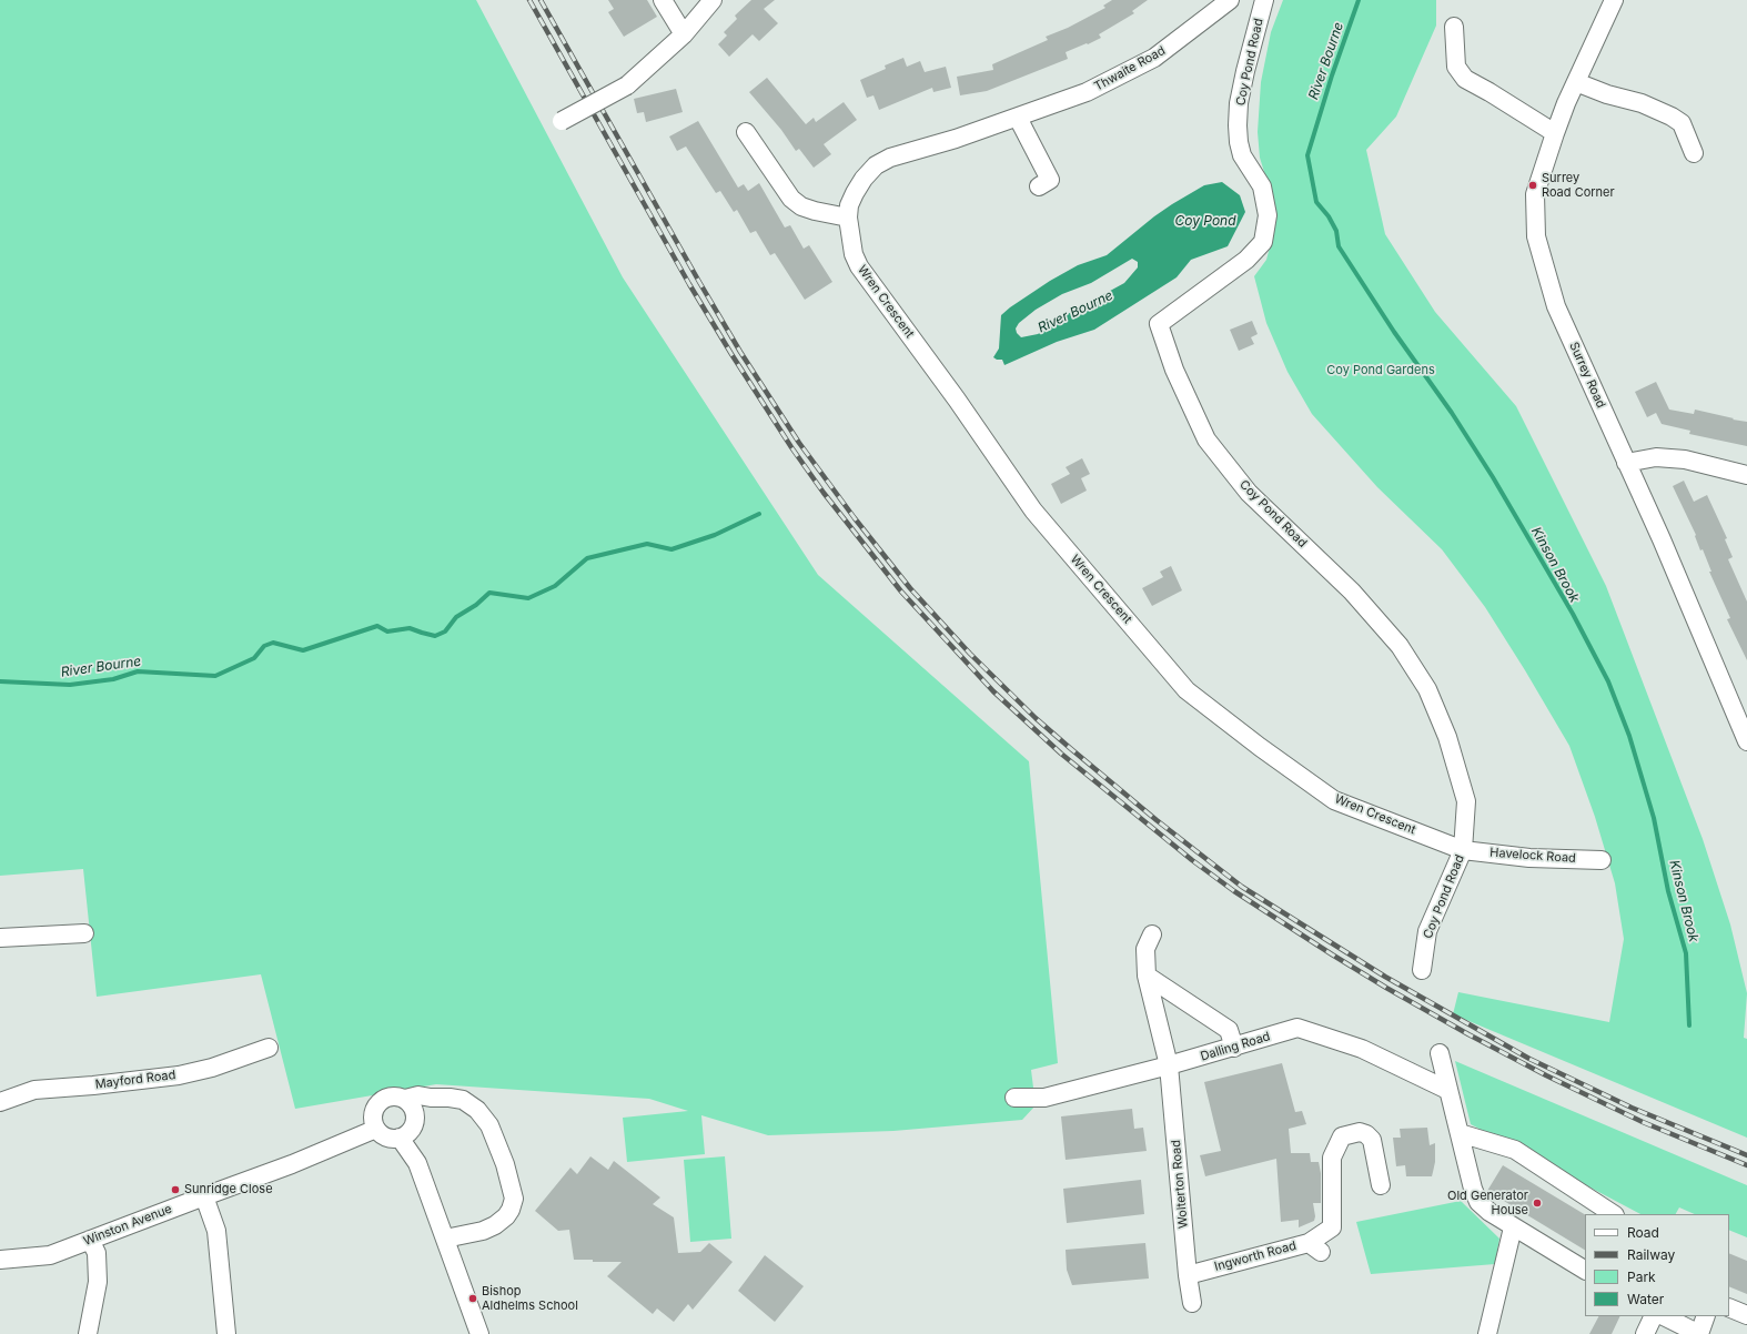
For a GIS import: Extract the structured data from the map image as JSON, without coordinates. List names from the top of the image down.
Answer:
{
  "streets": {
    "street": [
      "Coy Pond Road",
      "Thwaite Road",
      "Wren Crescent",
      "Surrey Road",
      "Havelock Road",
      "Dalling Road",
      "Mayford Road",
      "Wolterton Road",
      "Winston Avenue",
      "Ingworth Road"
    ]
  },
  "crossings": [
    ["Coy Pond Road", "Wren Crescent"],
    ["Coy Pond Road", "Havelock Road"],
    ["Thwaite Road", "Wren Crescent"],
    ["Wren Crescent", "Havelock Road"],
    ["Dalling Road", "Wolterton Road"],
    ["Wolterton Road", "Ingworth Road"]
  ],
  "water": ["River Bourne", "Coy Pond", "Kinson Brook"],
  "parks": ["Coy Pond Gardens"],
  "places": [
    "Surrey Road Corner",
    "Sunridge Close",
    "Old Generator House",
    "Bishop Aldhelms School"
  ],
  "legend": [
    "Road",
    "Railway",
    "Park",
    "Water"
  ]
}
